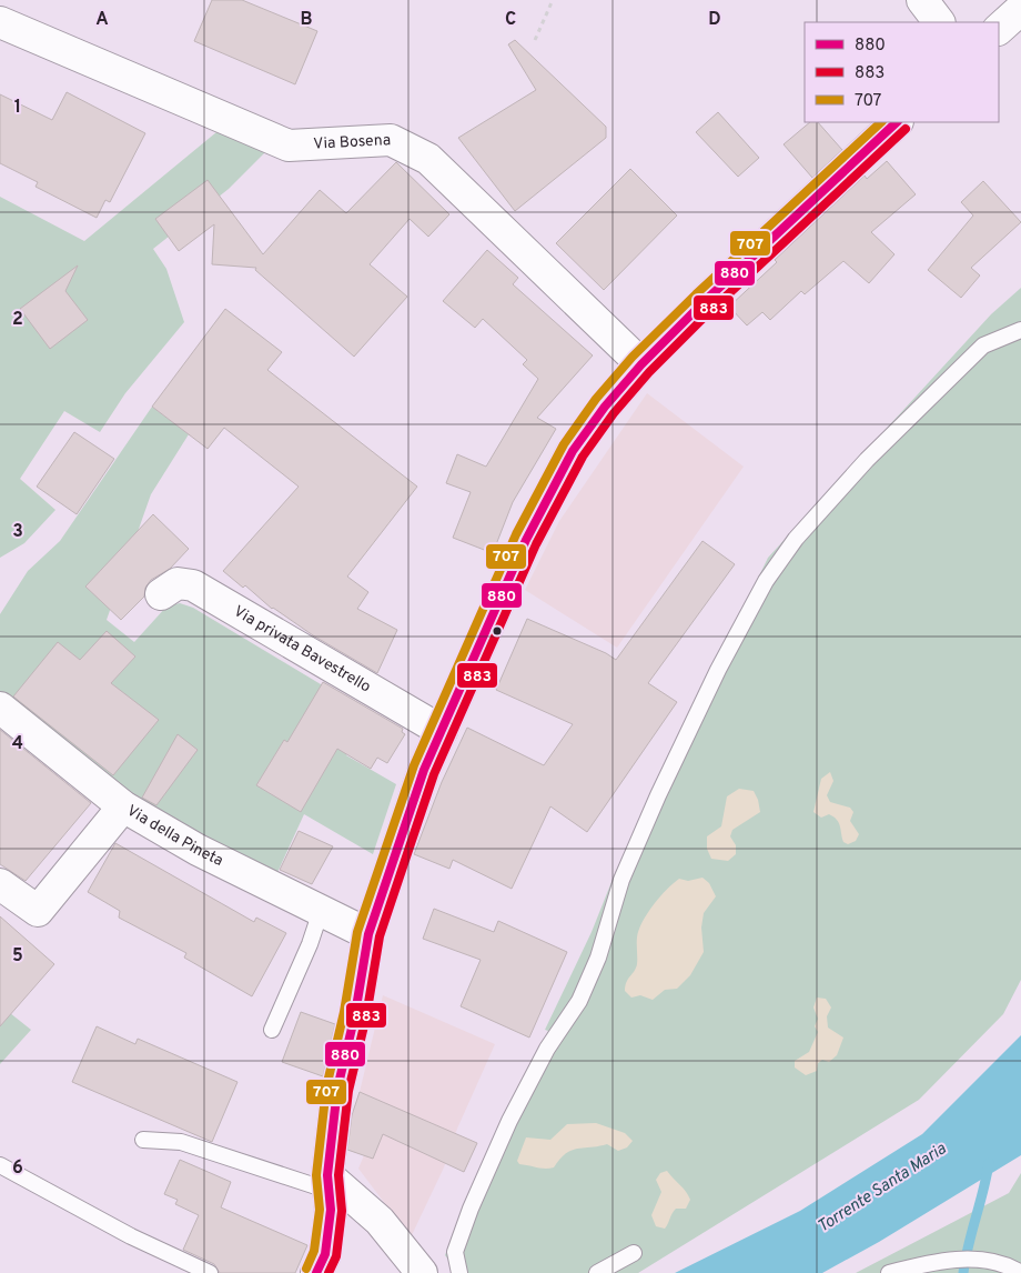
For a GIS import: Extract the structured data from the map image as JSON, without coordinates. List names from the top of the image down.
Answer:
{
  "streets": {
    "street": ["Via Bosena", "Via privata Bavestrello", "Via della Pineta"]
  },
  "water": ["Torrente Santa Maria"],
  "lines": ["transit line 880", "transit line 707", "transit line 883"],
  "legend": ["880", "883", "707"],
  "grid": {
    "columns": [
      "A",
      "B",
      "C",
      "D"
    ],
    "rows": [
      "1",
      "2",
      "3",
      "4",
      "5",
      "6"
    ]
  }
}
